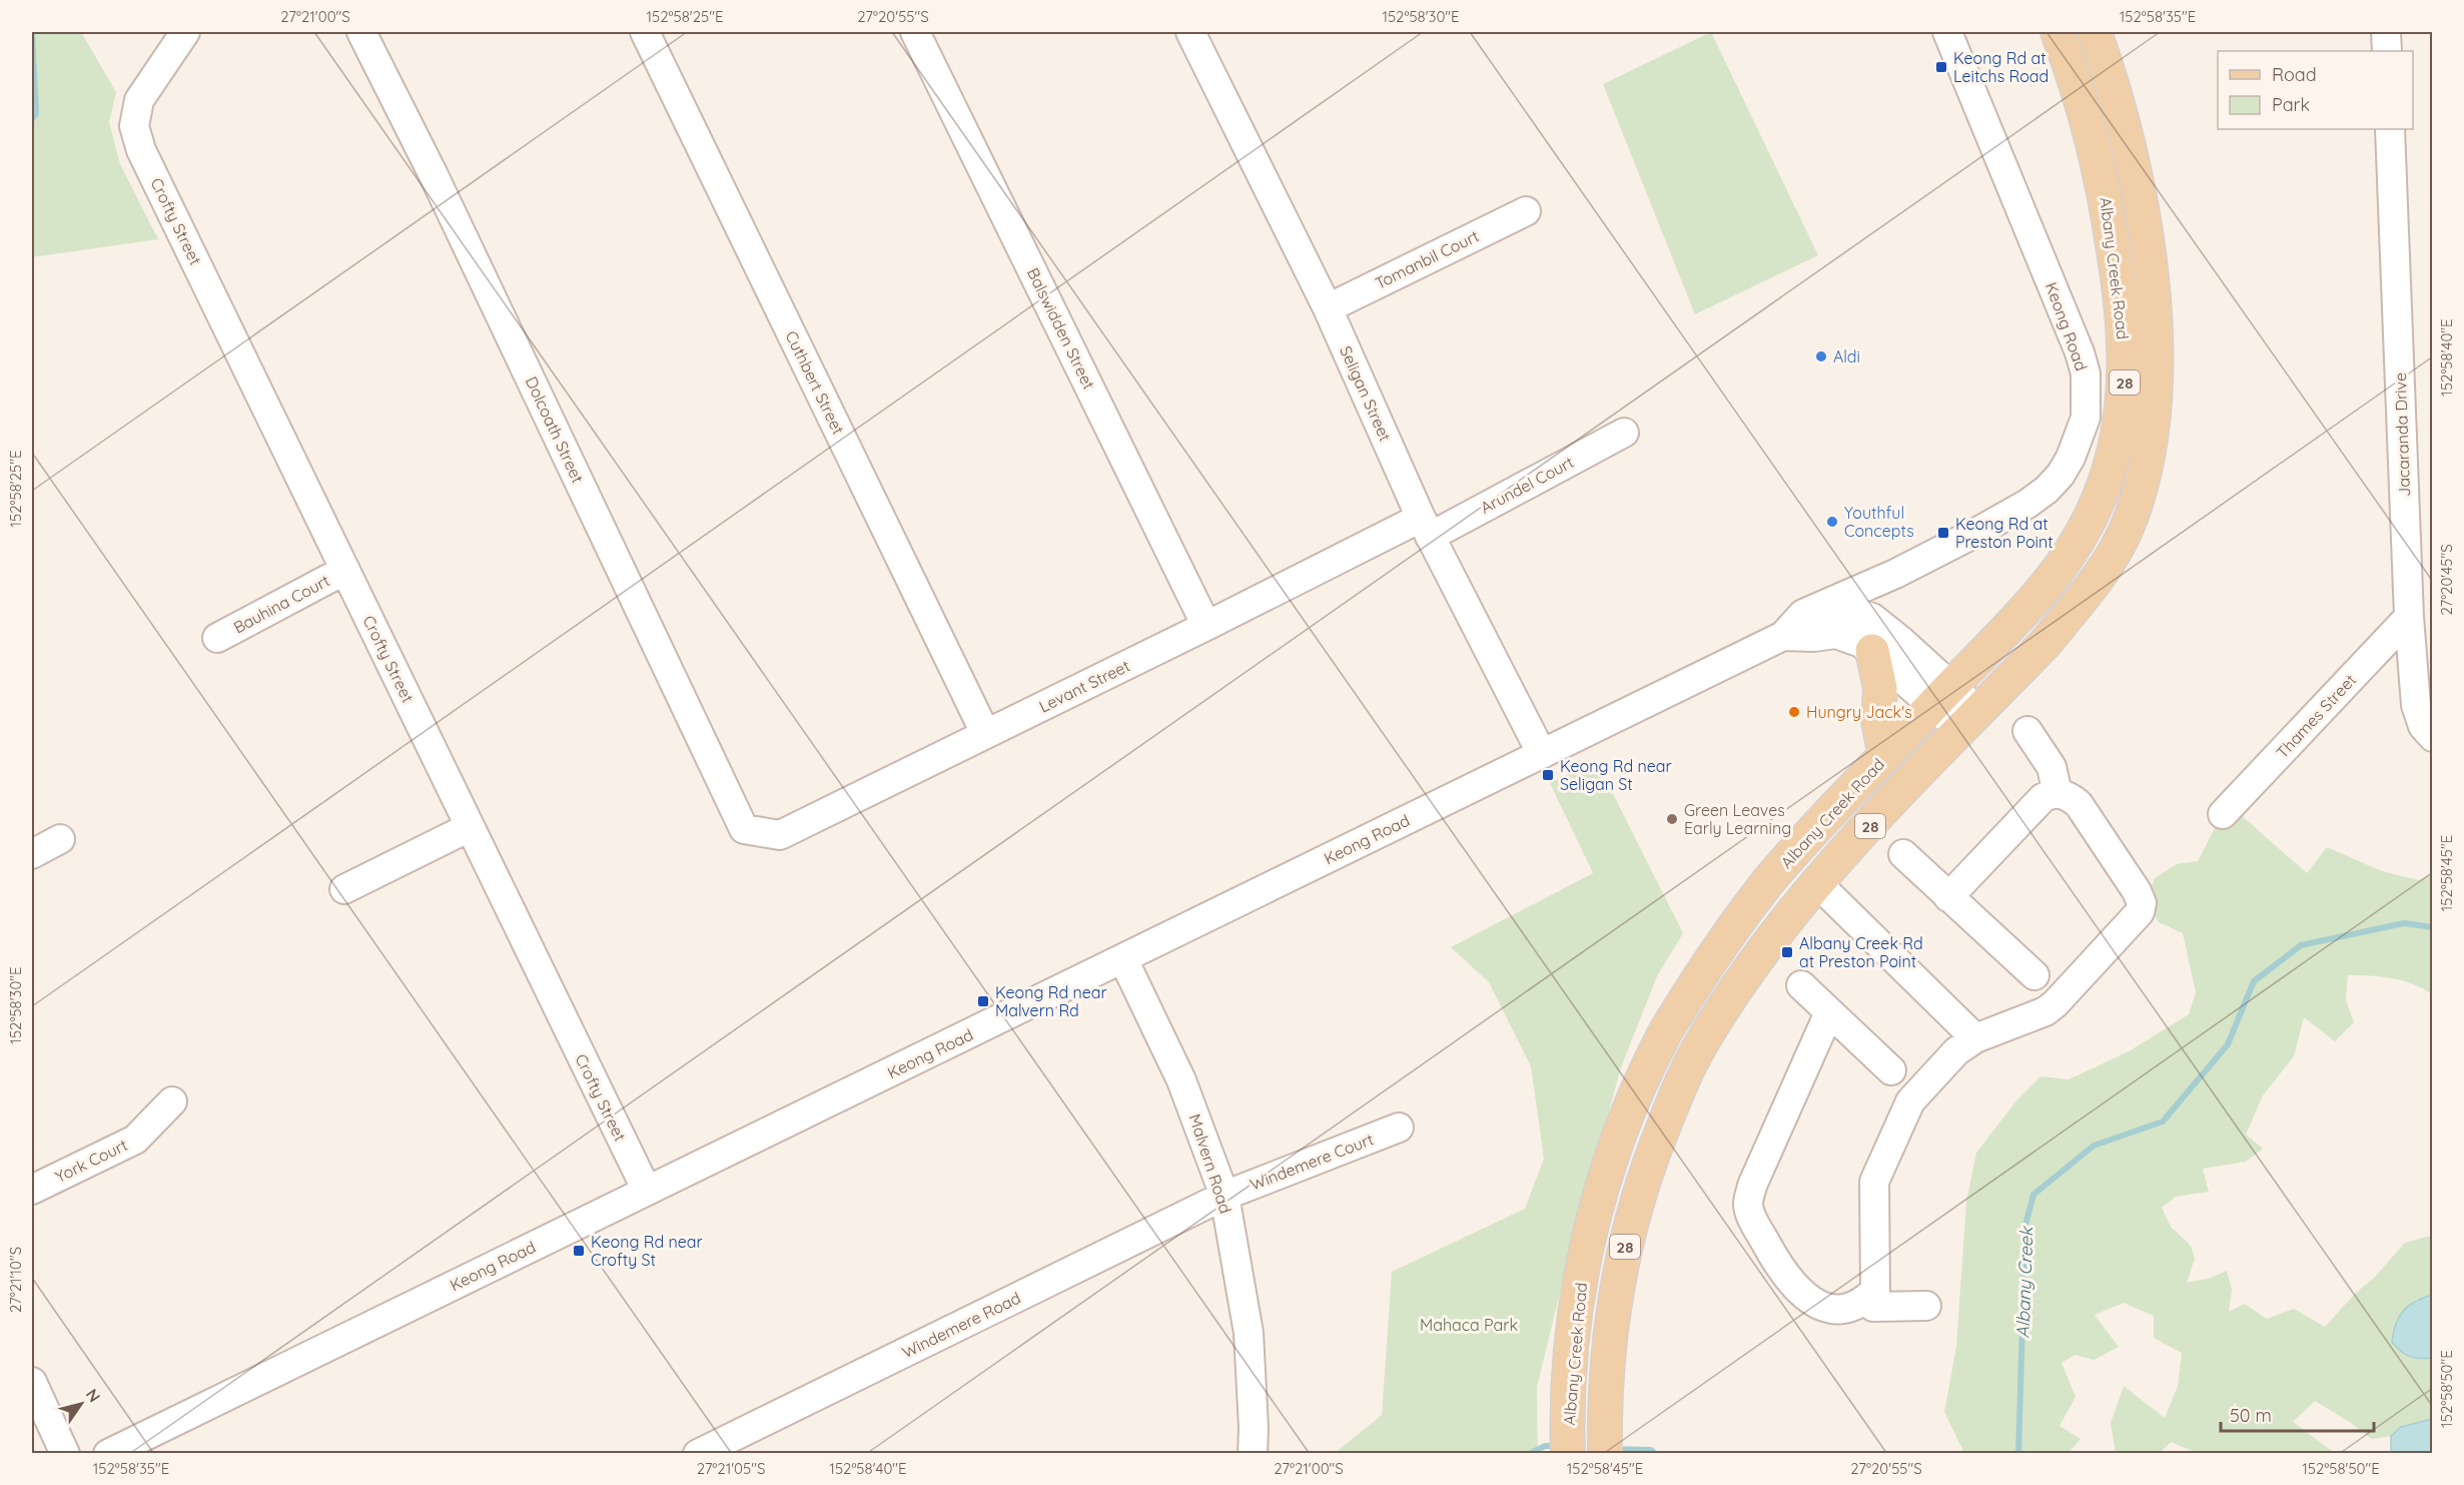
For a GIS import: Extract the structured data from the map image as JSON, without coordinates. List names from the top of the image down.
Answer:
{
  "streets": {
    "main road": ["Albany Creek Road", "28"],
    "street": [
      "Crofty Street",
      "Tomanbil Court",
      "Keong Road",
      "Balswidden Street",
      "Cuthbert Street",
      "Seligan Street",
      "Dolcoath Street",
      "Jacaranda Drive",
      "Arundel Court",
      "Bauhina Court",
      "Levant Street",
      "Thames Street",
      "York Court",
      "Windemere Court",
      "Malvern Road",
      "Windemere Road"
    ]
  },
  "crossings": [
    ["Crofty Street", "Keong Road"],
    ["Crofty Street", "Bauhina Court"],
    ["Tomanbil Court", "Seligan Street"],
    ["Keong Road", "Seligan Street"],
    ["Keong Road", "Malvern Road"],
    ["Balswidden Street", "Levant Street"],
    ["Cuthbert Street", "Levant Street"],
    ["Seligan Street", "Arundel Court"],
    ["Seligan Street", "Levant Street"],
    ["Dolcoath Street", "Levant Street"],
    ["Jacaranda Drive", "Thames Street"],
    ["Arundel Court", "Levant Street"],
    ["Windemere Court", "Malvern Road"],
    ["Windemere Court", "Windemere Road"],
    ["Malvern Road", "Windemere Road"]
  ],
  "water": ["Albany Creek"],
  "parks": ["Mahaca Park"],
  "places": {
    "transit": [
      "Keong Rd at Leitchs Road",
      "Keong Rd at Preston Point",
      "Keong Rd near Seligan St",
      "Albany Creek Rd at Preston Point",
      "Keong Rd near Malvern Rd",
      "Keong Rd near Crofty St"
    ],
    "other": [
      "Aldi",
      "Youthful Concepts",
      "Hungry Jack's",
      "Green Leaves Early Learning"
    ]
  },
  "legend": ["Road", "Park"],
  "scale_bar": "50 m",
  "north": "top right",
  "coordinates": [
    "27°21'00\"S",
    "152°58'25\"E",
    "27°20'55\"S",
    "152°58'30\"E",
    "152°58'35\"E",
    "152°58'40\"E",
    "27°20'45\"S",
    "152°58'45\"E",
    "27°21'10\"S",
    "152°58'50\"E",
    "27°21'05\"S"
  ]
}
